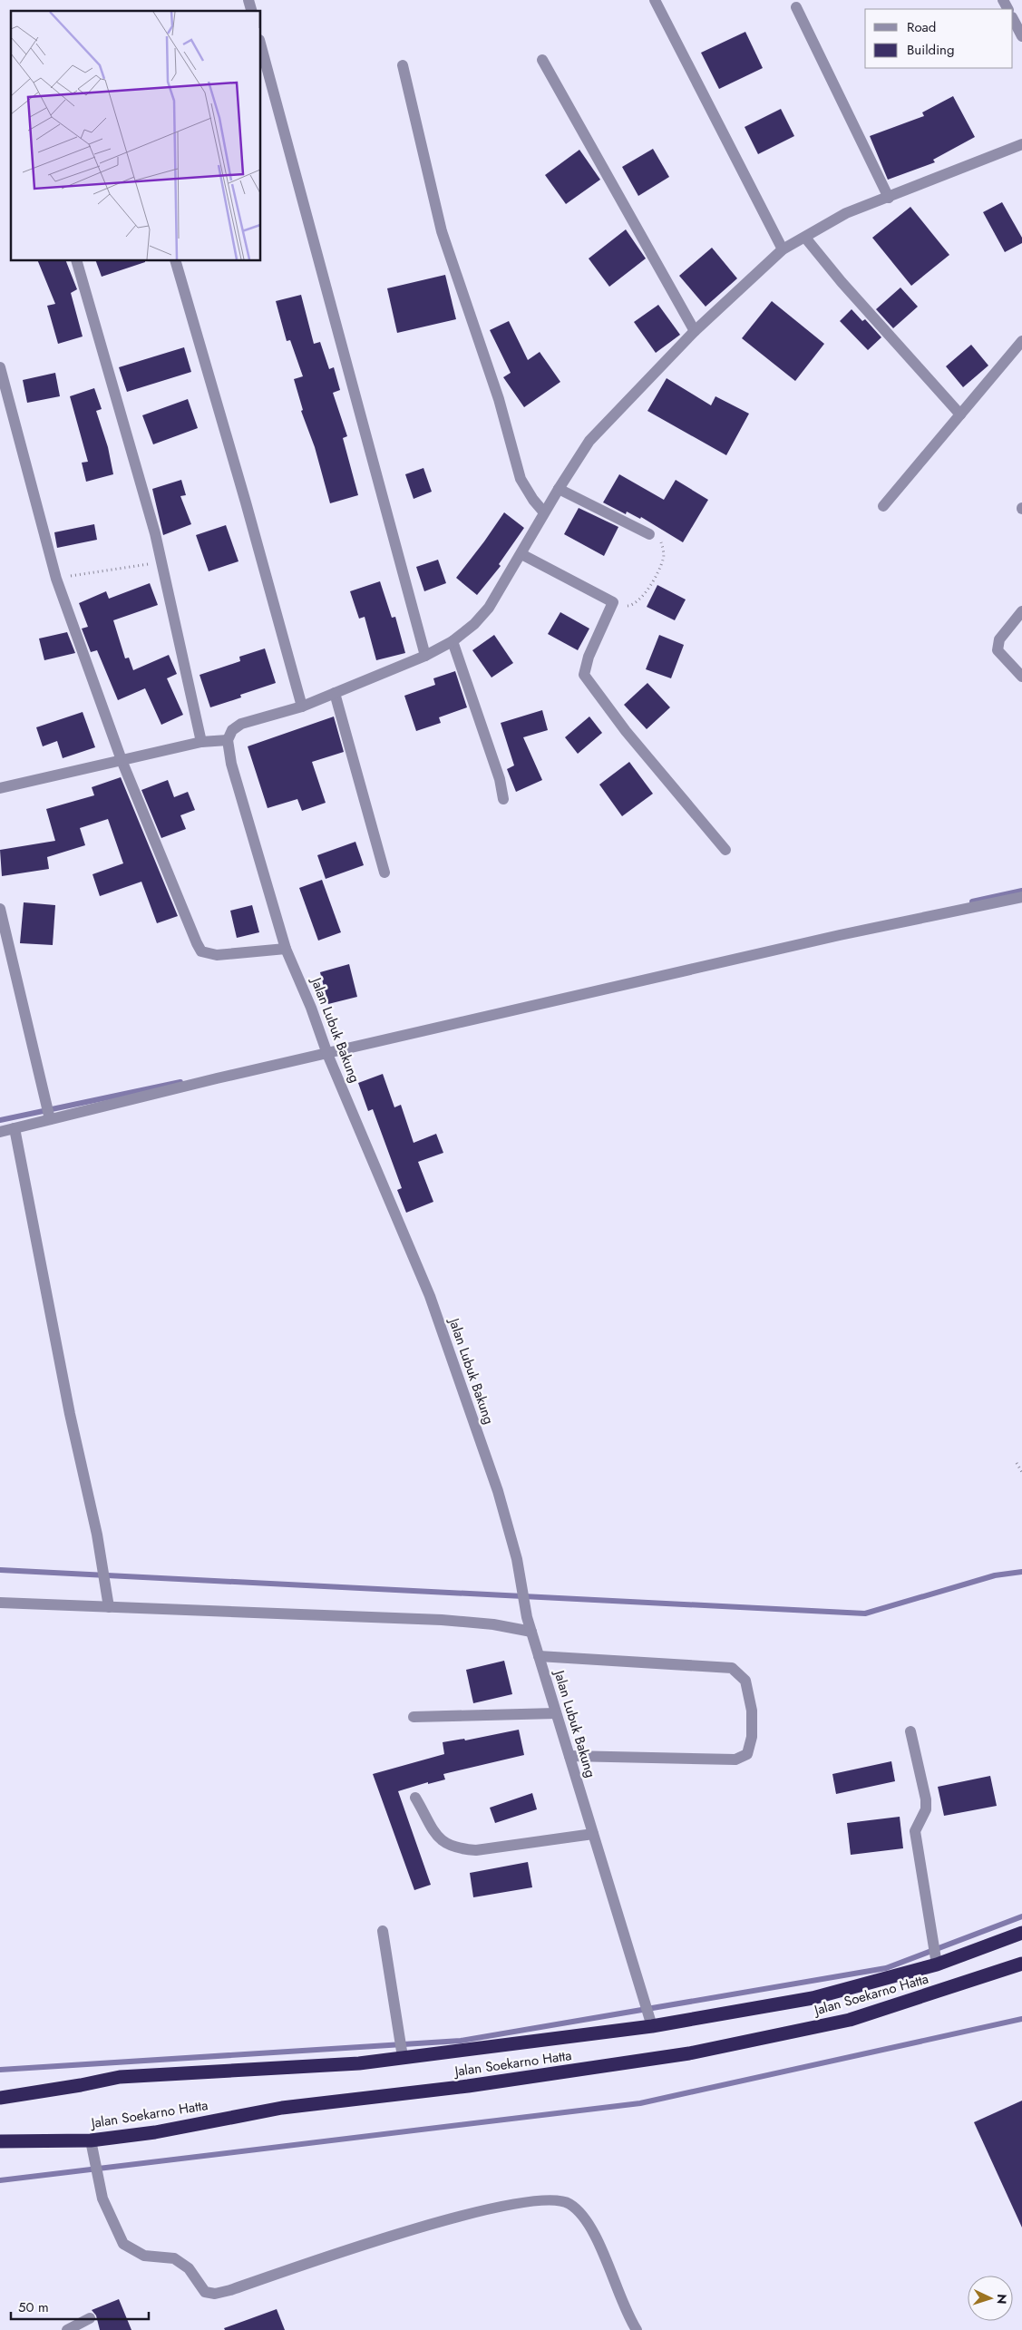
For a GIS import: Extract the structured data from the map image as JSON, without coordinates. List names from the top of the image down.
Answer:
{
  "streets": {
    "highway": ["Jalan Soekarno Hatta"],
    "street": ["Jalan Lubuk Bakung"]
  },
  "crossings": [
    ["Jalan Lubuk Bakung", "Jalan Soekarno Hatta"]
  ],
  "legend": ["Road", "Building"],
  "scale_bar": "50 m",
  "north": "right"
}
